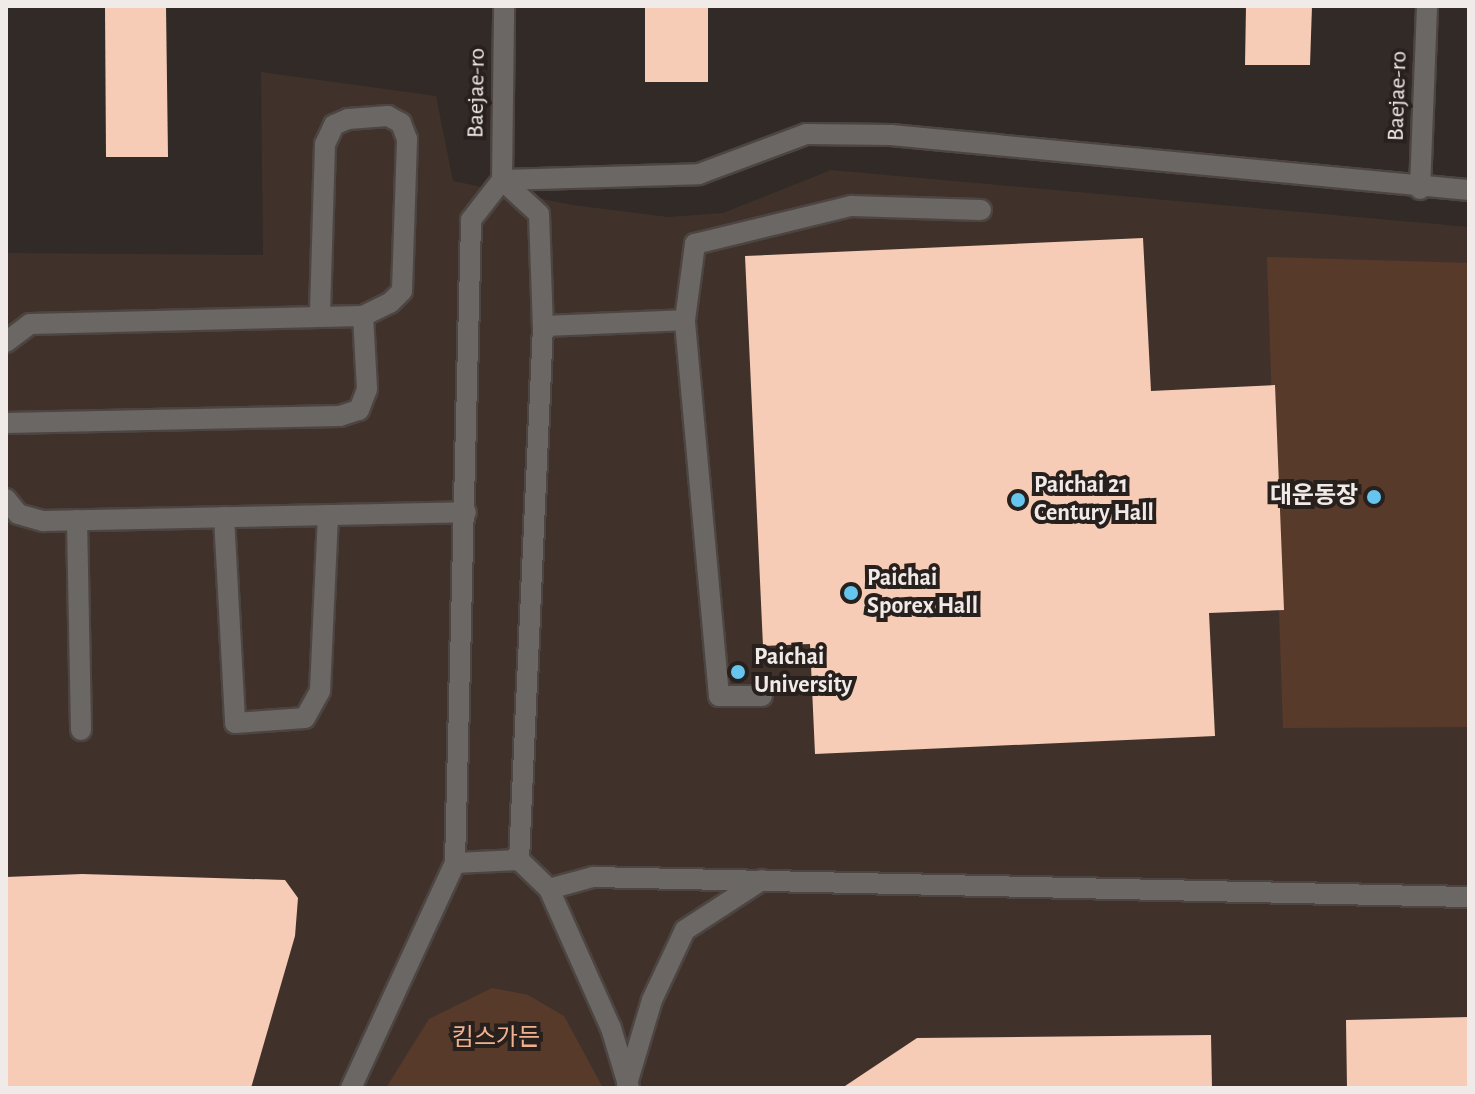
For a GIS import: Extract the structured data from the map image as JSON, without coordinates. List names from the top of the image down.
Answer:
{
  "streets": {
    "street": ["Baejae-ro"]
  },
  "parks": ["킴스가든"],
  "places": [
    "대운동장",
    "Paichai 21 Century Hall",
    "Paichai Sporex Hall",
    "Paichai University"
  ]
}
